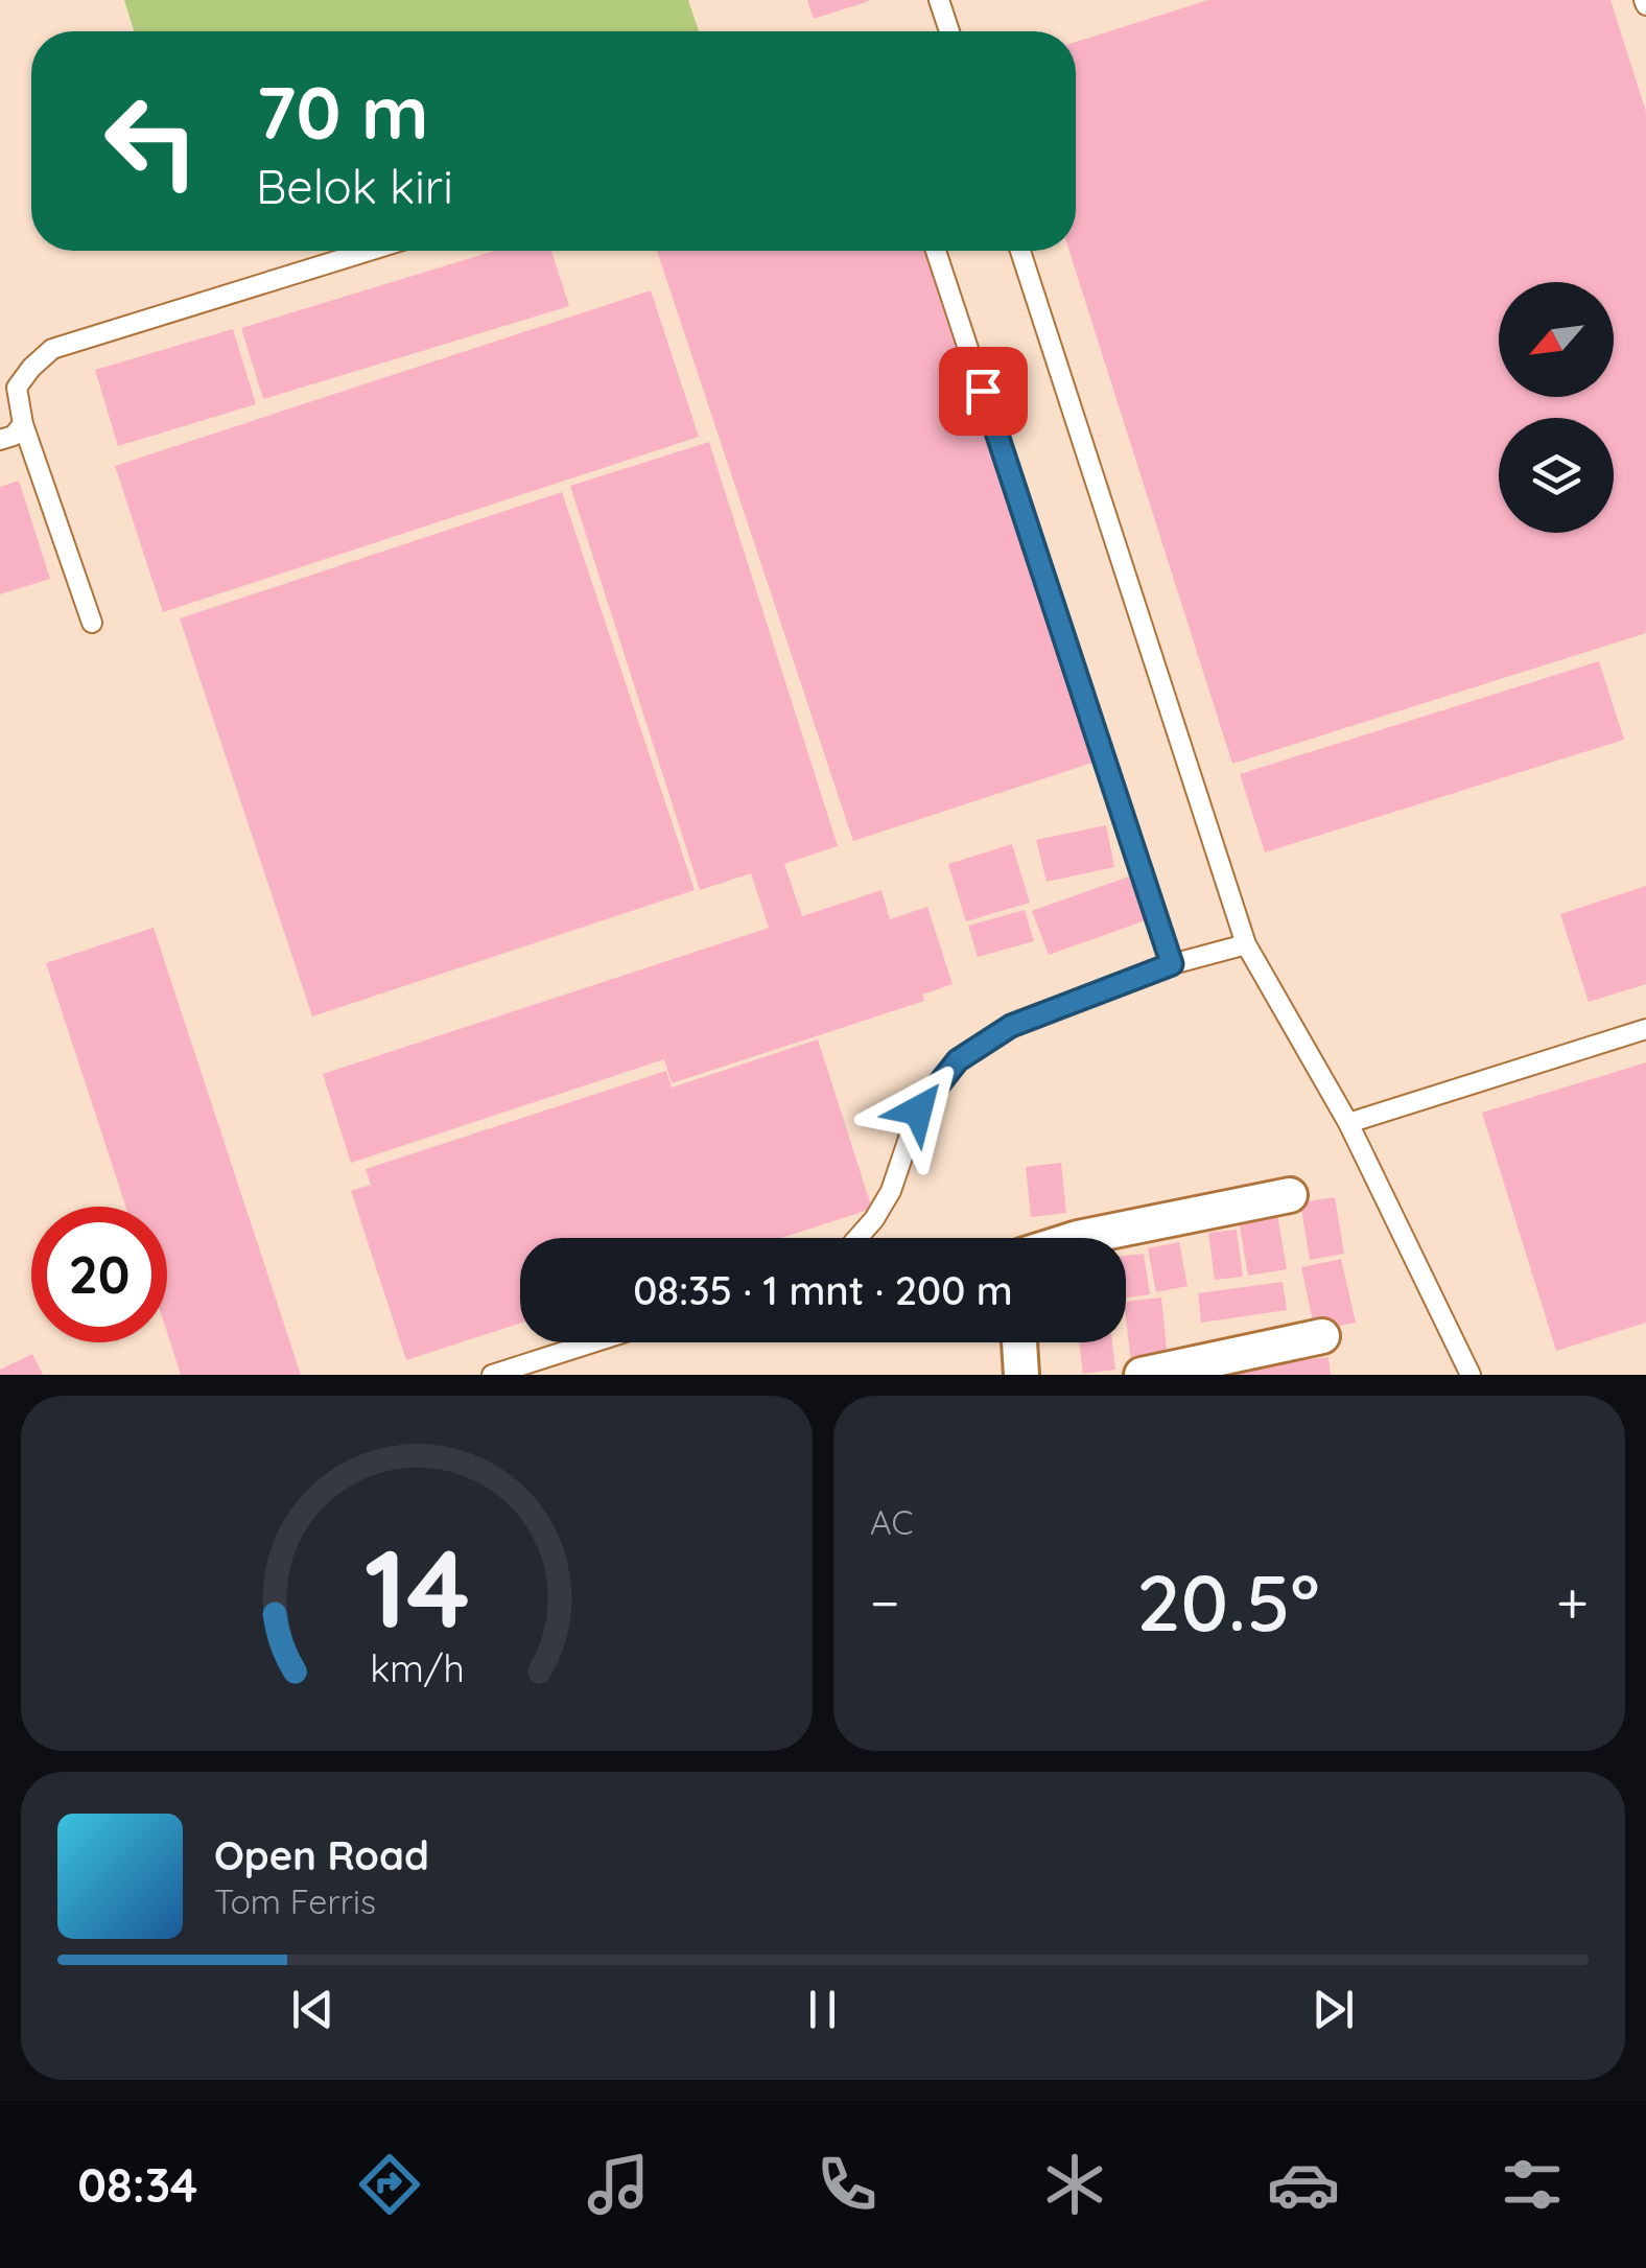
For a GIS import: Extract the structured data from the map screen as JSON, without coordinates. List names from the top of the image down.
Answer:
{
  "north": "bottom left",
  "page": {
    "turn": ["70 m", "Belok kiri"],
    "limit": "20",
    "trip": "08:35 · 1 mnt · 200 m",
    "tile": "AC",
    "heat": ["−", "20.5°", "+"],
    "song": ["Open Road", "Tom Ferris"],
    "tabs": "08:34",
    "gauge": ["14", "km/h"]
  }
}
